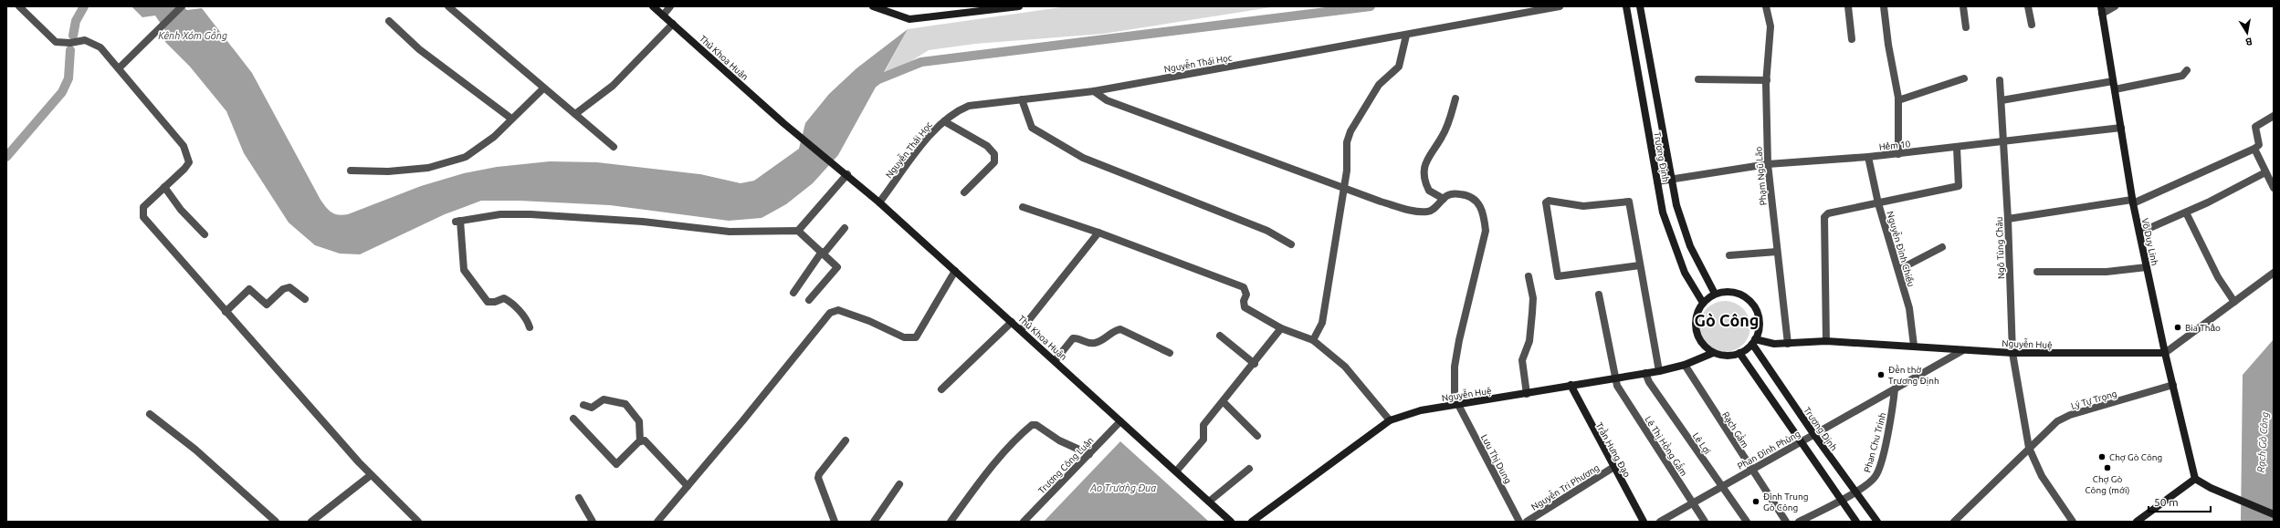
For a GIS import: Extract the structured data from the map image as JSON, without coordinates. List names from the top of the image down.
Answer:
{
  "streets": {
    "main road": [
      "Thủ Khoa Huân",
      "Trương Định",
      "Võ Duy Linh",
      "Nguyễn Huệ",
      "Trần Hưng Đạo"
    ],
    "street": [
      "Nguyễn Thái Học",
      "Hẻm 10",
      "Phạm Ngũ Lão",
      "Ngô Tùng Châu",
      "Nguyễn Đình Chiểu",
      "Lý Tự Trọng",
      "Rạch Gầm",
      "Phan Chu Trinh",
      "Lê Lợi",
      "Lê Thị Hồng Gấm",
      "Phan Đình Phùng",
      "Lưu Thị Dung",
      "Trương Công Luận",
      "Nguyễn Tri Phương"
    ]
  },
  "crossings": [
    ["Thủ Khoa Huân", "Nguyễn Thái Học"],
    ["Thủ Khoa Huân", "Trương Công Luận"],
    ["Hẻm 10", "Trương Định"],
    ["Hẻm 10", "Phạm Ngũ Lão"],
    ["Hẻm 10", "Võ Duy Linh"],
    ["Hẻm 10", "Ngô Tùng Châu"],
    ["Hẻm 10", "Nguyễn Đình Chiểu"],
    ["Trương Định", "Nguyễn Huệ"],
    ["Trương Định", "Phan Chu Trinh"],
    ["Trương Định", "Phan Đình Phùng"],
    ["Phạm Ngũ Lão", "Nguyễn Huệ"],
    ["Võ Duy Linh", "Nguyễn Huệ"],
    ["Võ Duy Linh", "Lý Tự Trọng"],
    ["Ngô Tùng Châu", "Nguyễn Huệ"],
    ["Nguyễn Đình Chiểu", "Nguyễn Huệ"],
    ["Nguyễn Huệ", "Rạch Gầm"],
    ["Nguyễn Huệ", "Lê Lợi"],
    ["Nguyễn Huệ", "Lê Thị Hồng Gấm"],
    ["Nguyễn Huệ", "Trần Hưng Đạo"],
    ["Nguyễn Huệ", "Phan Đình Phùng"],
    ["Nguyễn Huệ", "Lưu Thị Dung"],
    ["Rạch Gầm", "Phan Đình Phùng"],
    ["Phan Chu Trinh", "Phan Đình Phùng"],
    ["Lê Lợi", "Phan Đình Phùng"],
    ["Lê Thị Hồng Gấm", "Phan Đình Phùng"],
    ["Trần Hưng Đạo", "Nguyễn Tri Phương"]
  ],
  "districts": ["Gò Công"],
  "water": ["Kênh Xóm Gồng", "Rạch Gò Công", "Ao Trường Đua"],
  "places": [
    "Bia Thảo",
    "Đền thờ Trương Định",
    "Chợ Gò Công",
    "Chợ Gò Công (mới)",
    "Đình Trung Gò Công"
  ],
  "scale_bar": "50 m",
  "north": "bottom"
}
